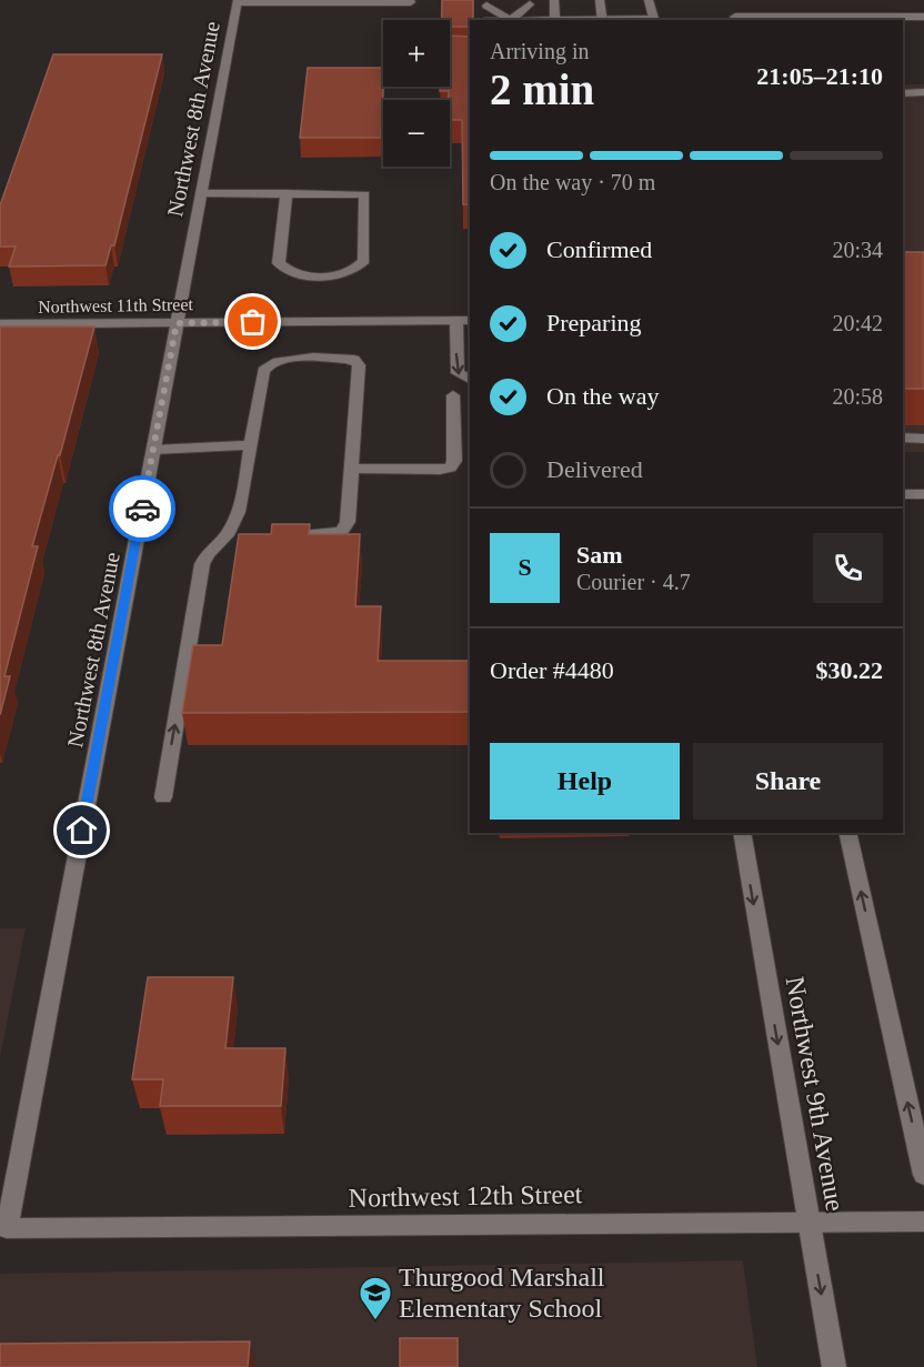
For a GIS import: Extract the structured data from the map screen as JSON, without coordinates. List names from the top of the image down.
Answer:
{
  "streets": {
    "street": [
      "Northwest 8th Avenue",
      "Northwest 11th Street",
      "Northwest 9th Avenue",
      "Northwest 12th Street"
    ]
  },
  "crossings": [
    ["Northwest 8th Avenue", "Northwest 11th Street"],
    ["Northwest 8th Avenue", "Northwest 12th Street"],
    ["Northwest 9th Avenue", "Northwest 12th Street"]
  ],
  "places": {
    "school or university": ["Thurgood Marshall Elementary School"]
  },
  "page": {
    "map_buttons": ["+", "−"],
    "heading": ["2 min", "Arriving in", "21:05–21:10"],
    "panel": [
      "Sam",
      "Courier · 4.7",
      "Order #4480",
      "$30.22"
    ],
    "bar": "On the way · 70 m",
    "list": [
      ["Confirmed", "20:34"],
      ["Preparing", "20:42"],
      ["On the way", "20:58"],
      "Delivered"
    ],
    "round": "S",
    "buttons": ["Help", "Share"]
  }
}
